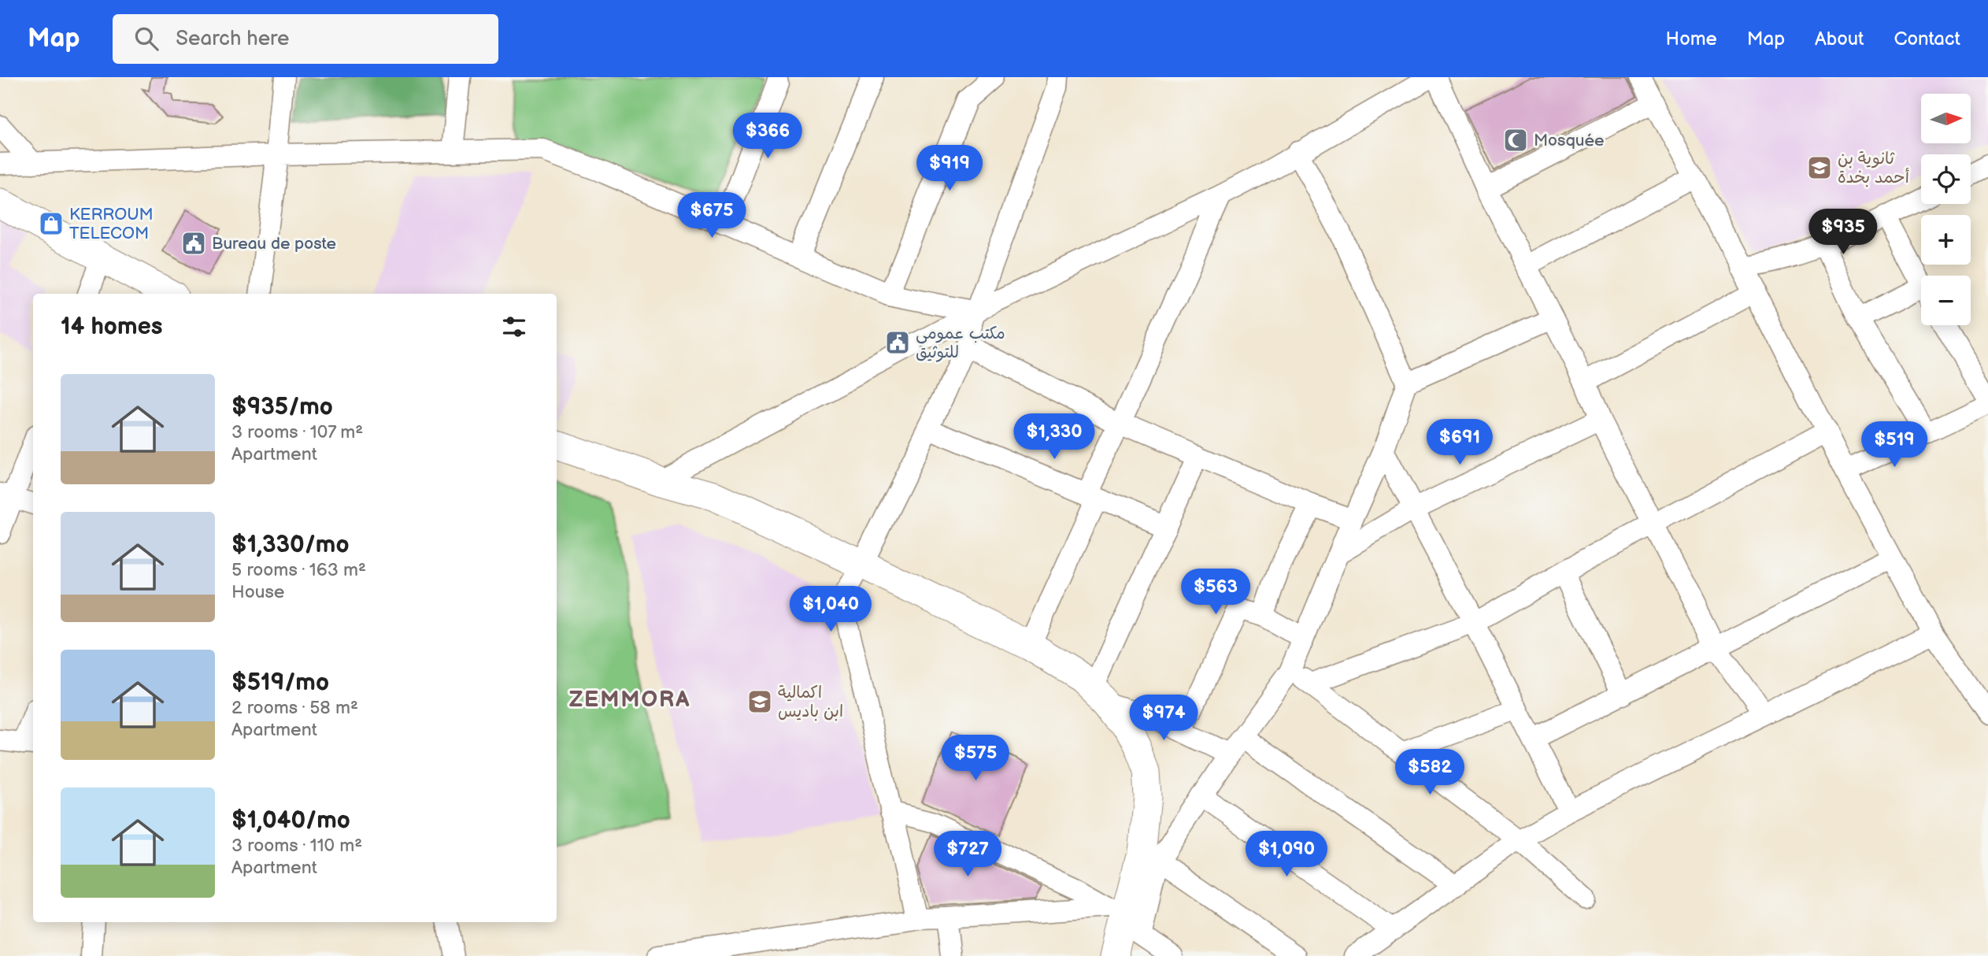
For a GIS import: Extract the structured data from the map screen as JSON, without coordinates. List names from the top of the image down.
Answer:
{
  "districts": ["ZEMMORA"],
  "places": {
    "mosque": ["Mosquée"],
    "school or university": ["ثانوية بن أحمد بخدة", "اكمالية ابن باديس"],
    "shop": ["KERROUM TELECOM"],
    "public building": ["Bureau de poste", "مكتب عمومي للتوثيق"]
  },
  "north": "right",
  "page": {
    "header": "Map",
    "search": "Search here",
    "nav": [
      "Home",
      "Map",
      "About",
      "Contact"
    ],
    "map_buttons": ["+", "−"],
    "price": [
      "$366",
      "$919",
      "$675",
      "$935",
      "$1,330",
      "$691",
      "$519",
      "$563",
      "$1,040",
      "$974",
      "$575",
      "$582",
      "$727",
      "$1,090"
    ],
    "heading": "14 homes",
    "list": [
      {
        "name": "$935/mo",
        "note": "3 rooms · 107 m² · Apartment"
      },
      {
        "name": "$1,330/mo",
        "note": "5 rooms · 163 m² · House"
      },
      {
        "name": "$519/mo",
        "note": "2 rooms · 58 m² · Apartment"
      },
      {
        "name": "$1,040/mo",
        "note": "3 rooms · 110 m² · Apartment"
      }
    ]
  }
}
